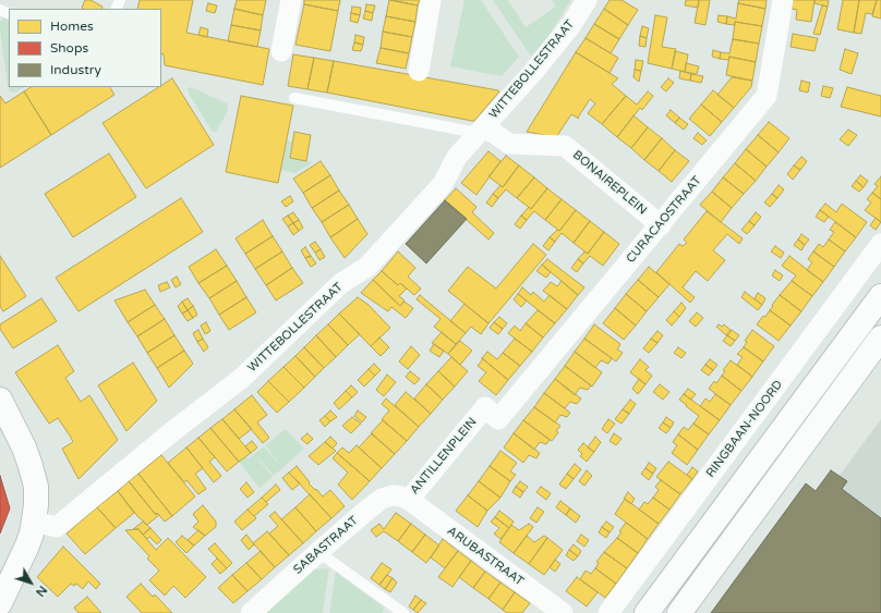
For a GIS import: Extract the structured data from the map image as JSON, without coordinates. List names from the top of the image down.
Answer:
{
  "streets": {
    "street": [
      "WITTEBOLLESTRAAT",
      "BONAIREPLEIN",
      "CURACAOSTRAAT",
      "RINGBAAN-NOORD",
      "ANTILLENPLEIN",
      "SABASTRAAT",
      "ARUBASTRAAT"
    ]
  },
  "crossings": [
    ["WITTEBOLLESTRAAT", "BONAIREPLEIN"],
    ["BONAIREPLEIN", "CURACAOSTRAAT"],
    ["CURACAOSTRAAT", "ANTILLENPLEIN"],
    ["ANTILLENPLEIN", "SABASTRAAT"],
    ["ANTILLENPLEIN", "ARUBASTRAAT"],
    ["SABASTRAAT", "ARUBASTRAAT"]
  ],
  "legend": ["Homes", "Shops", "Industry"],
  "north": "bottom right"
}
